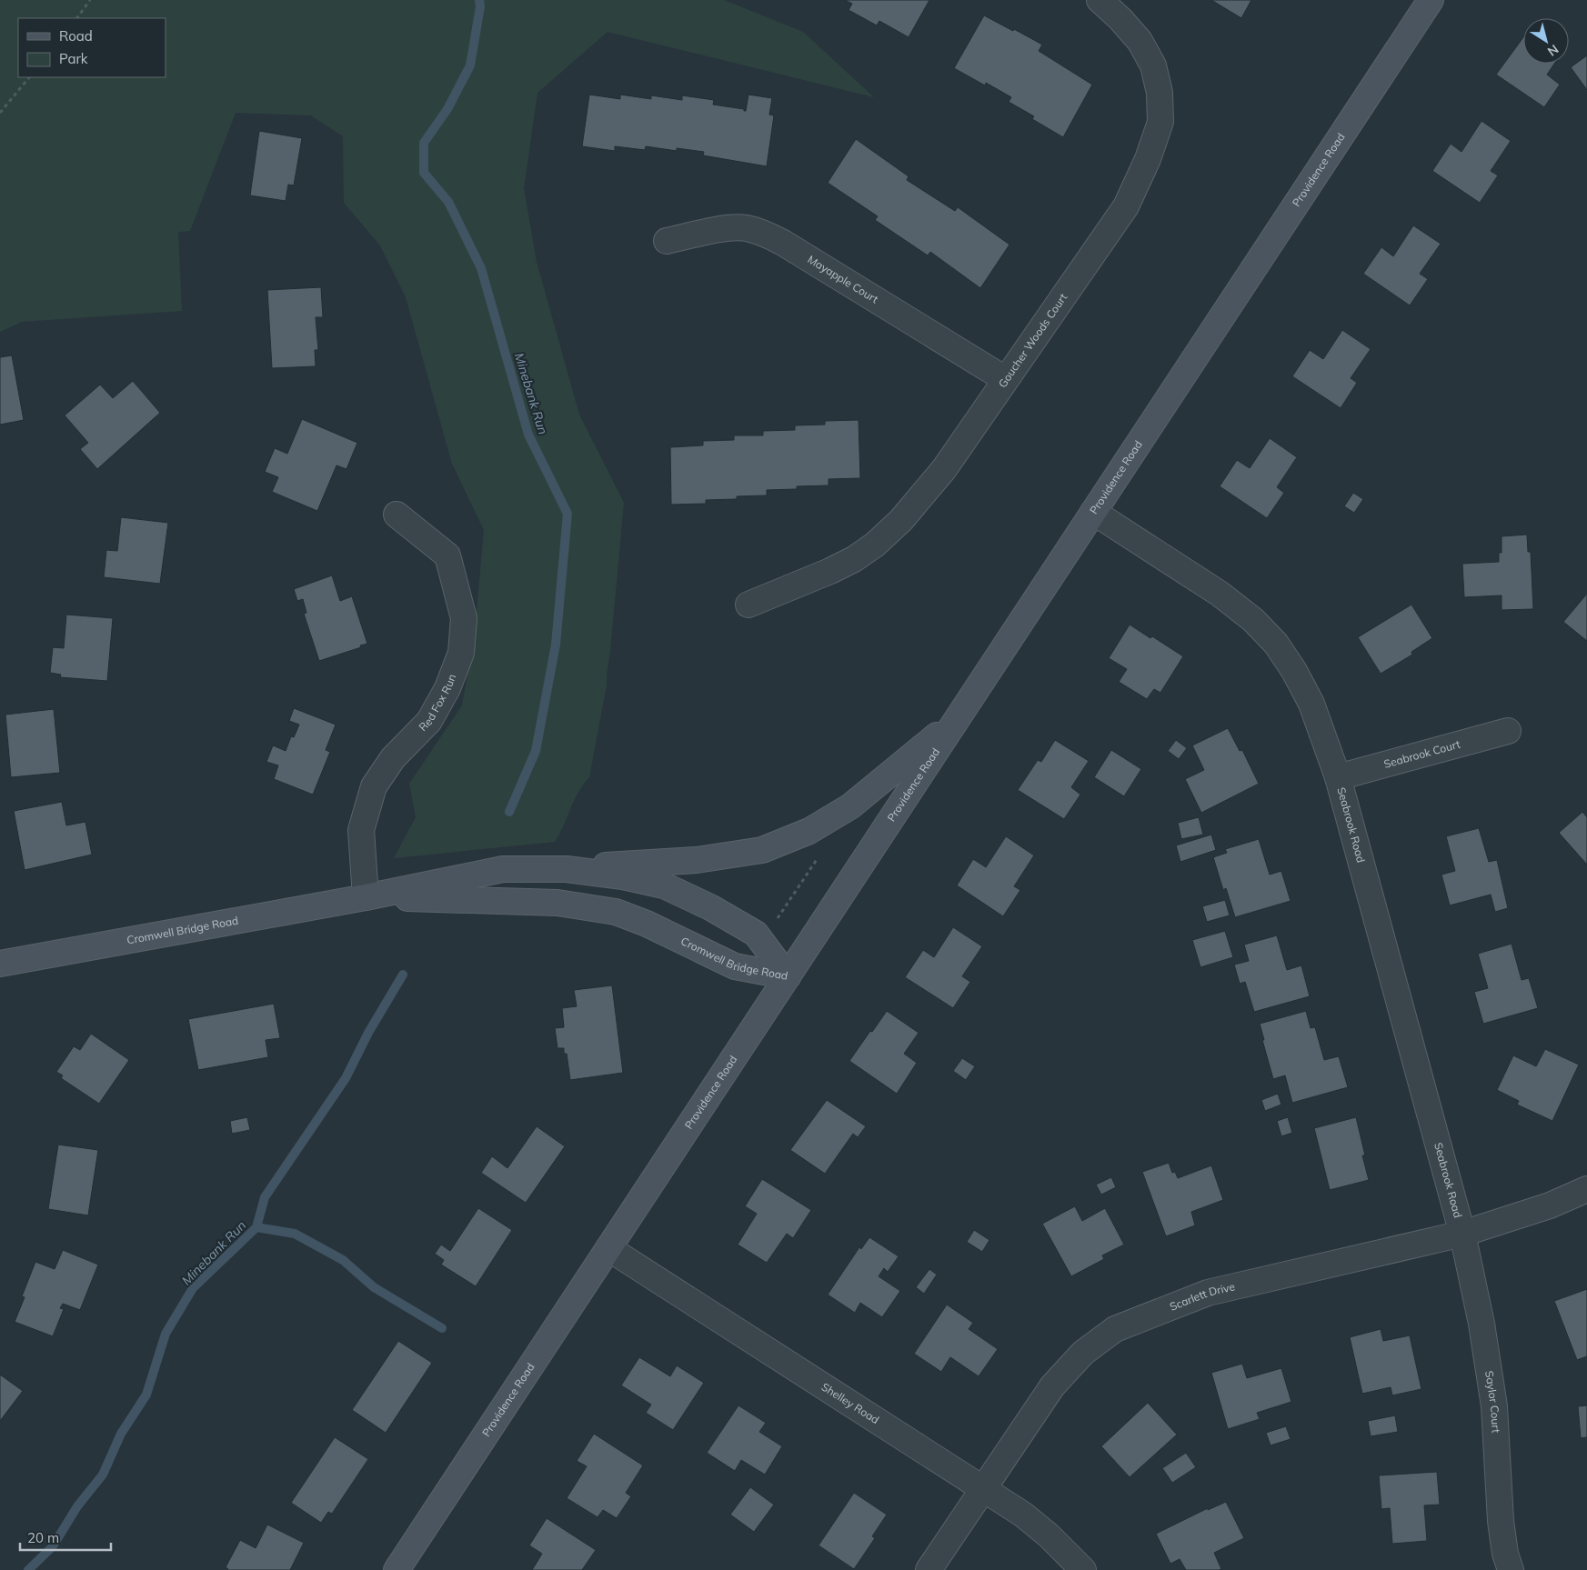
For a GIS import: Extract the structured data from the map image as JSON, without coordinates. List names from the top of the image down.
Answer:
{
  "streets": {
    "street": [
      "Providence Road",
      "Mayapple Court",
      "Goucher Woods Court",
      "Red Fox Run",
      "Seabrook Court",
      "Seabrook Road",
      "Cromwell Bridge Road",
      "Scarlett Drive",
      "Saylor Court",
      "Shelley Road"
    ]
  },
  "crossings": [
    ["Providence Road", "Seabrook Road"],
    ["Providence Road", "Cromwell Bridge Road"],
    ["Providence Road", "Shelley Road"],
    ["Mayapple Court", "Goucher Woods Court"],
    ["Red Fox Run", "Cromwell Bridge Road"],
    ["Seabrook Court", "Seabrook Road"],
    ["Seabrook Road", "Scarlett Drive"],
    ["Seabrook Road", "Saylor Court"],
    ["Scarlett Drive", "Saylor Court"],
    ["Scarlett Drive", "Shelley Road"]
  ],
  "water": ["Minebank Run"],
  "legend": ["Road", "Park"],
  "scale_bar": "20 m",
  "north": "bottom right"
}
